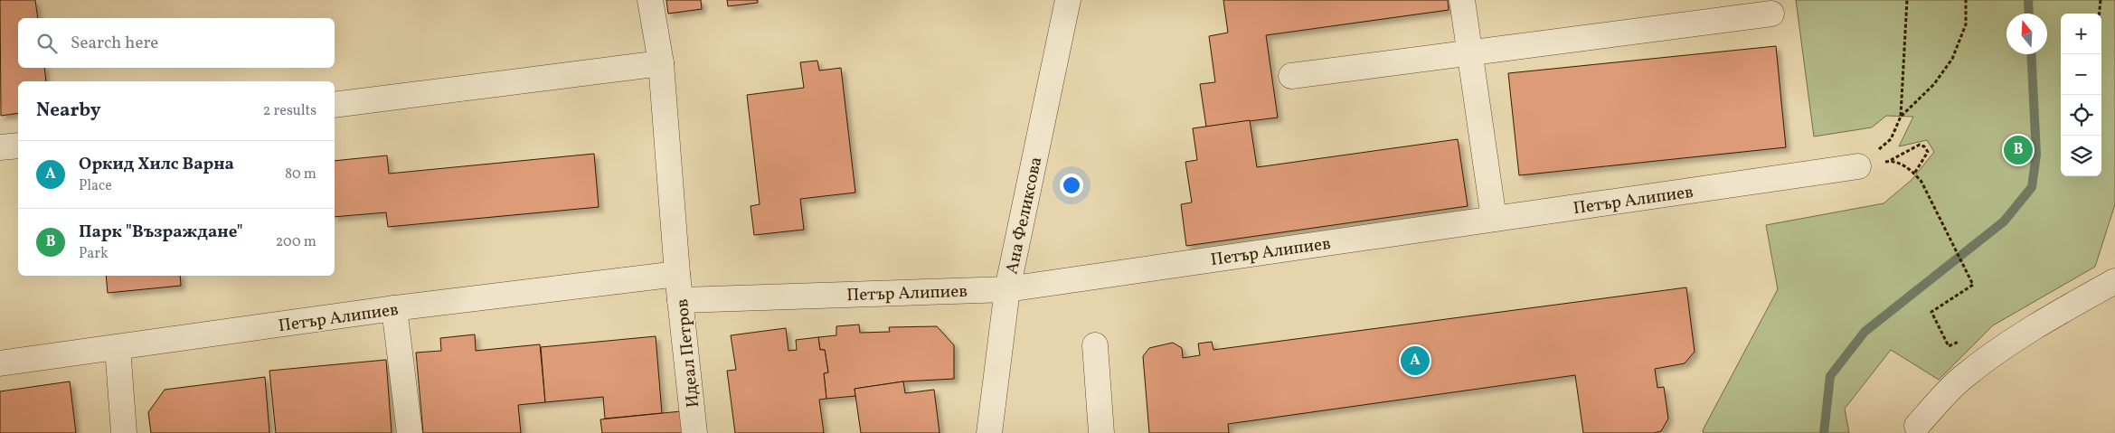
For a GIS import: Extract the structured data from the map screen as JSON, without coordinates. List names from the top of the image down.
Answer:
{
  "streets": {
    "street": ["Петър Алипиев", "Ана Феликсова", "Идеал Петров"]
  },
  "crossings": [
    ["Петър Алипиев", "Ана Феликсова"],
    ["Петър Алипиев", "Идеал Петров"]
  ],
  "north": "top",
  "page": {
    "map_buttons": ["+", "−"],
    "search": "Search here",
    "heading": ["Nearby", "2 results"],
    "pins": ["B", "A"],
    "list": [
      {
        "mark": "A",
        "name": "Оркид Хилс Варна",
        "note": "Place",
        "value": "80 m"
      },
      {
        "mark": "B",
        "name": "Парк \"Възраждане\"",
        "note": "Park",
        "value": "200 m"
      }
    ]
  }
}
